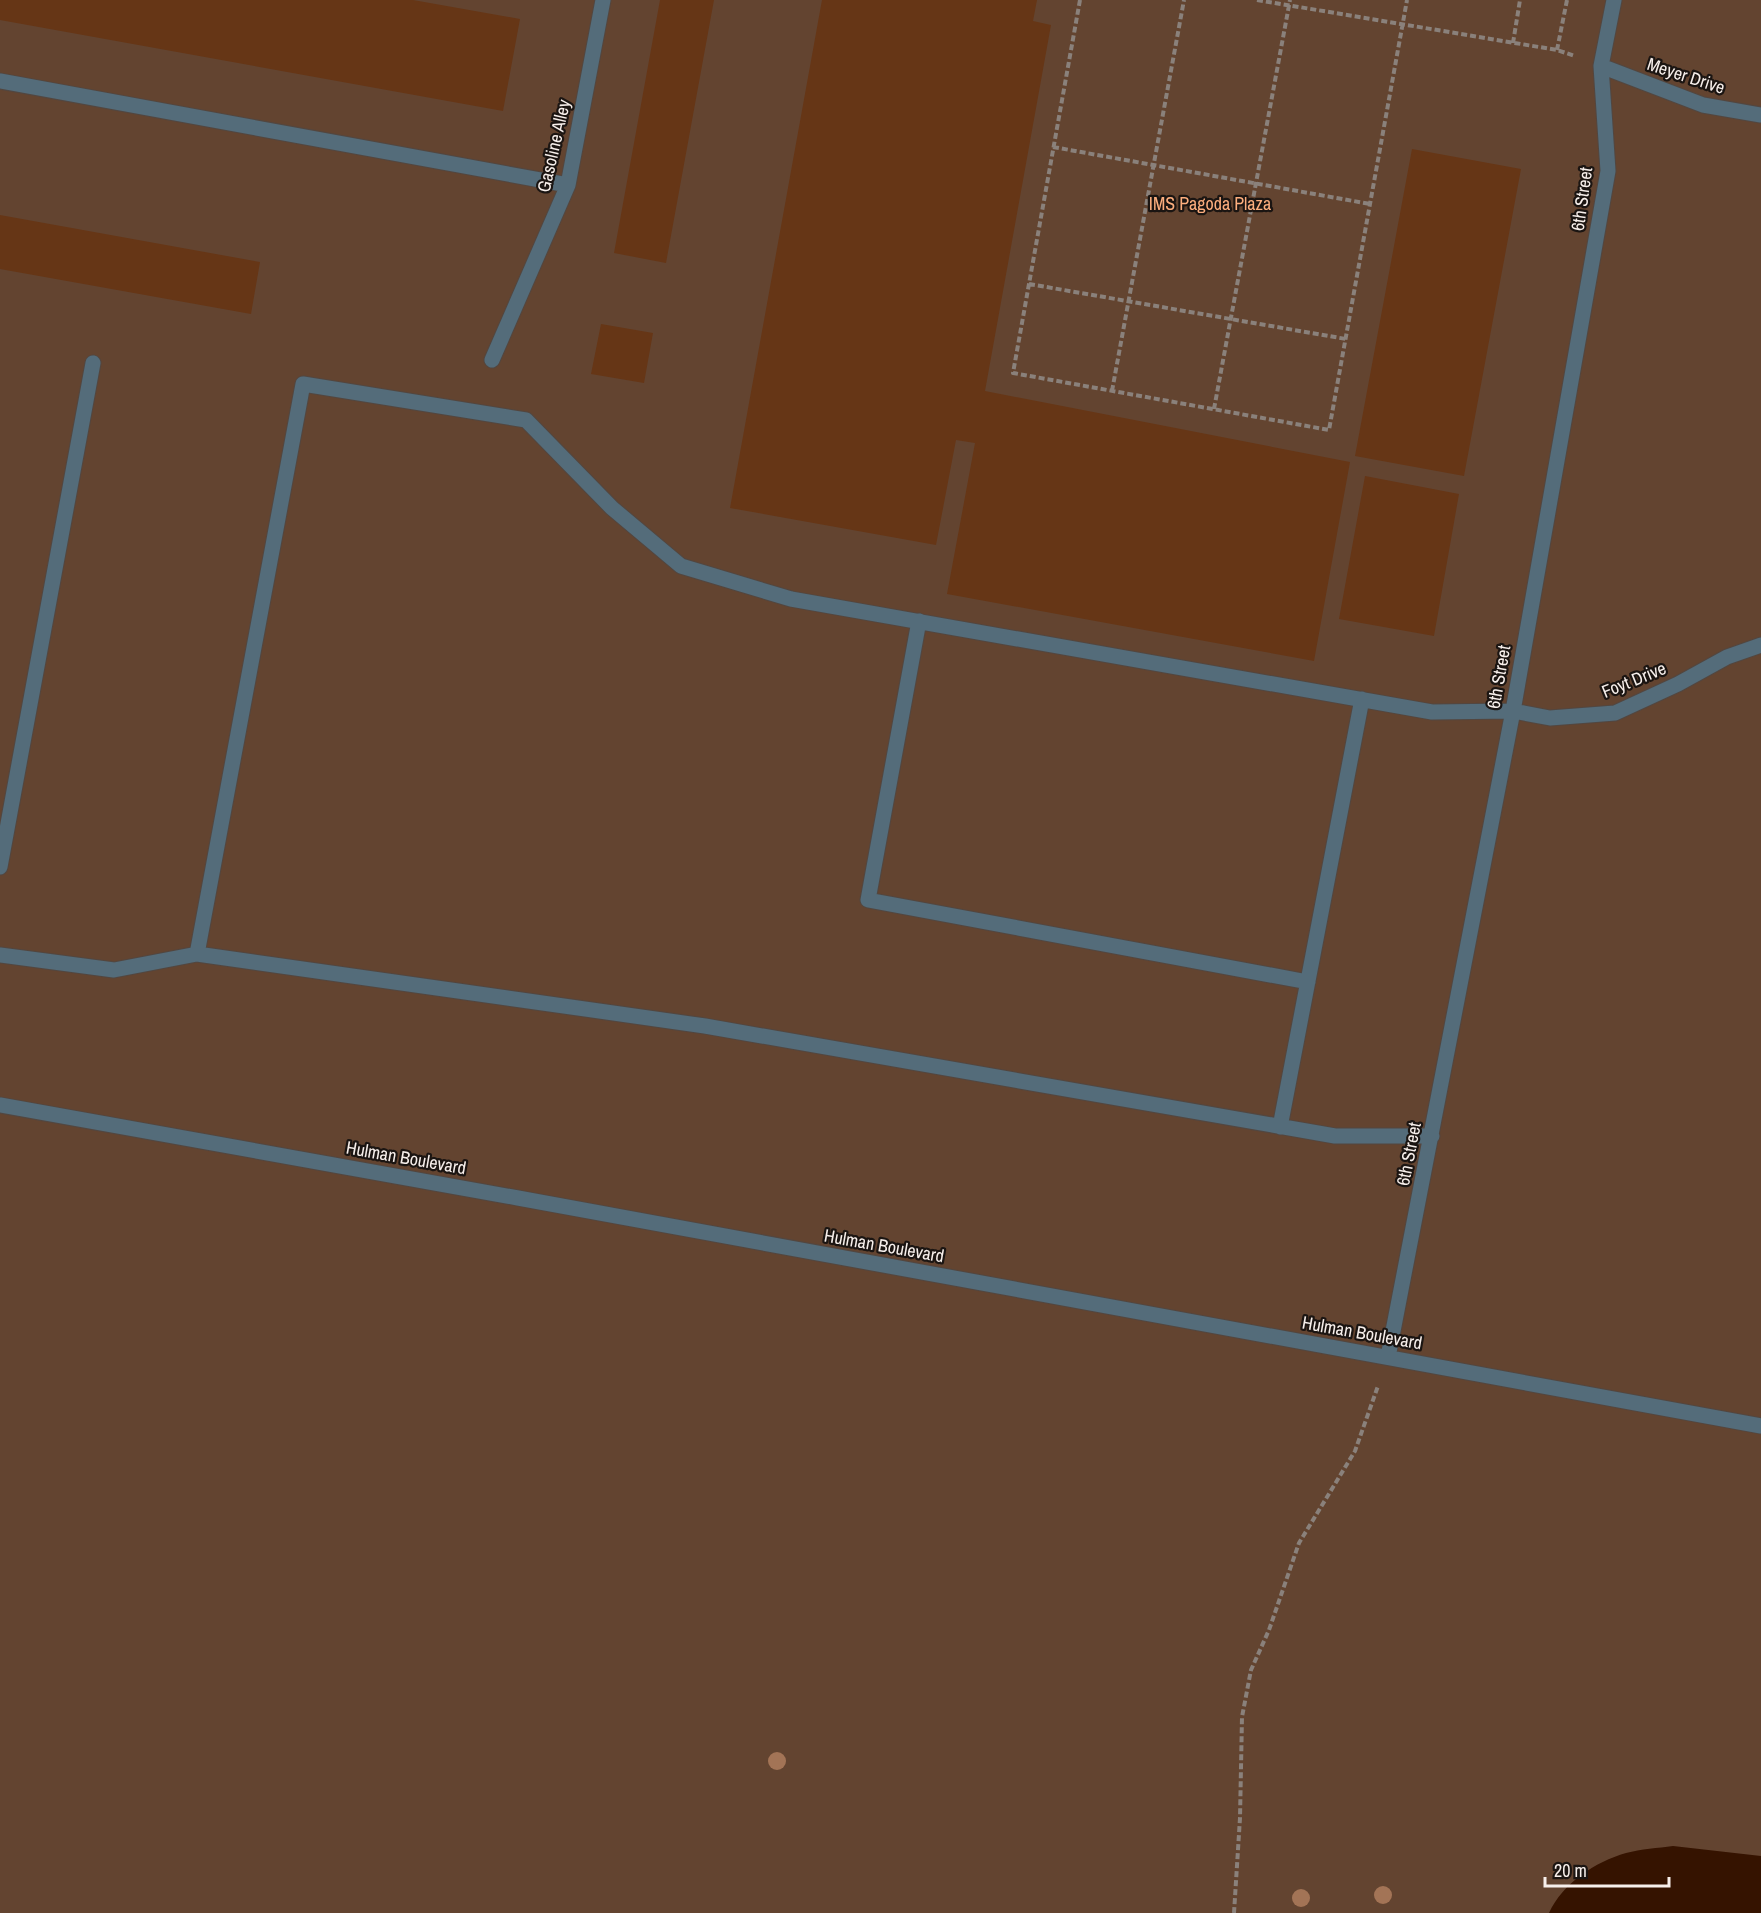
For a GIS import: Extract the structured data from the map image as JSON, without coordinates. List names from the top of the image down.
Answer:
{
  "streets": {
    "street": [
      "Meyer Drive",
      "Gasoline Alley",
      "6th Street",
      "Foyt Drive",
      "Hulman Boulevard"
    ]
  },
  "crossings": [
    ["Meyer Drive", "6th Street"],
    ["6th Street", "Foyt Drive"],
    ["6th Street", "Hulman Boulevard"]
  ],
  "parks": ["IMS Pagoda Plaza"],
  "scale_bar": "20 m"
}
